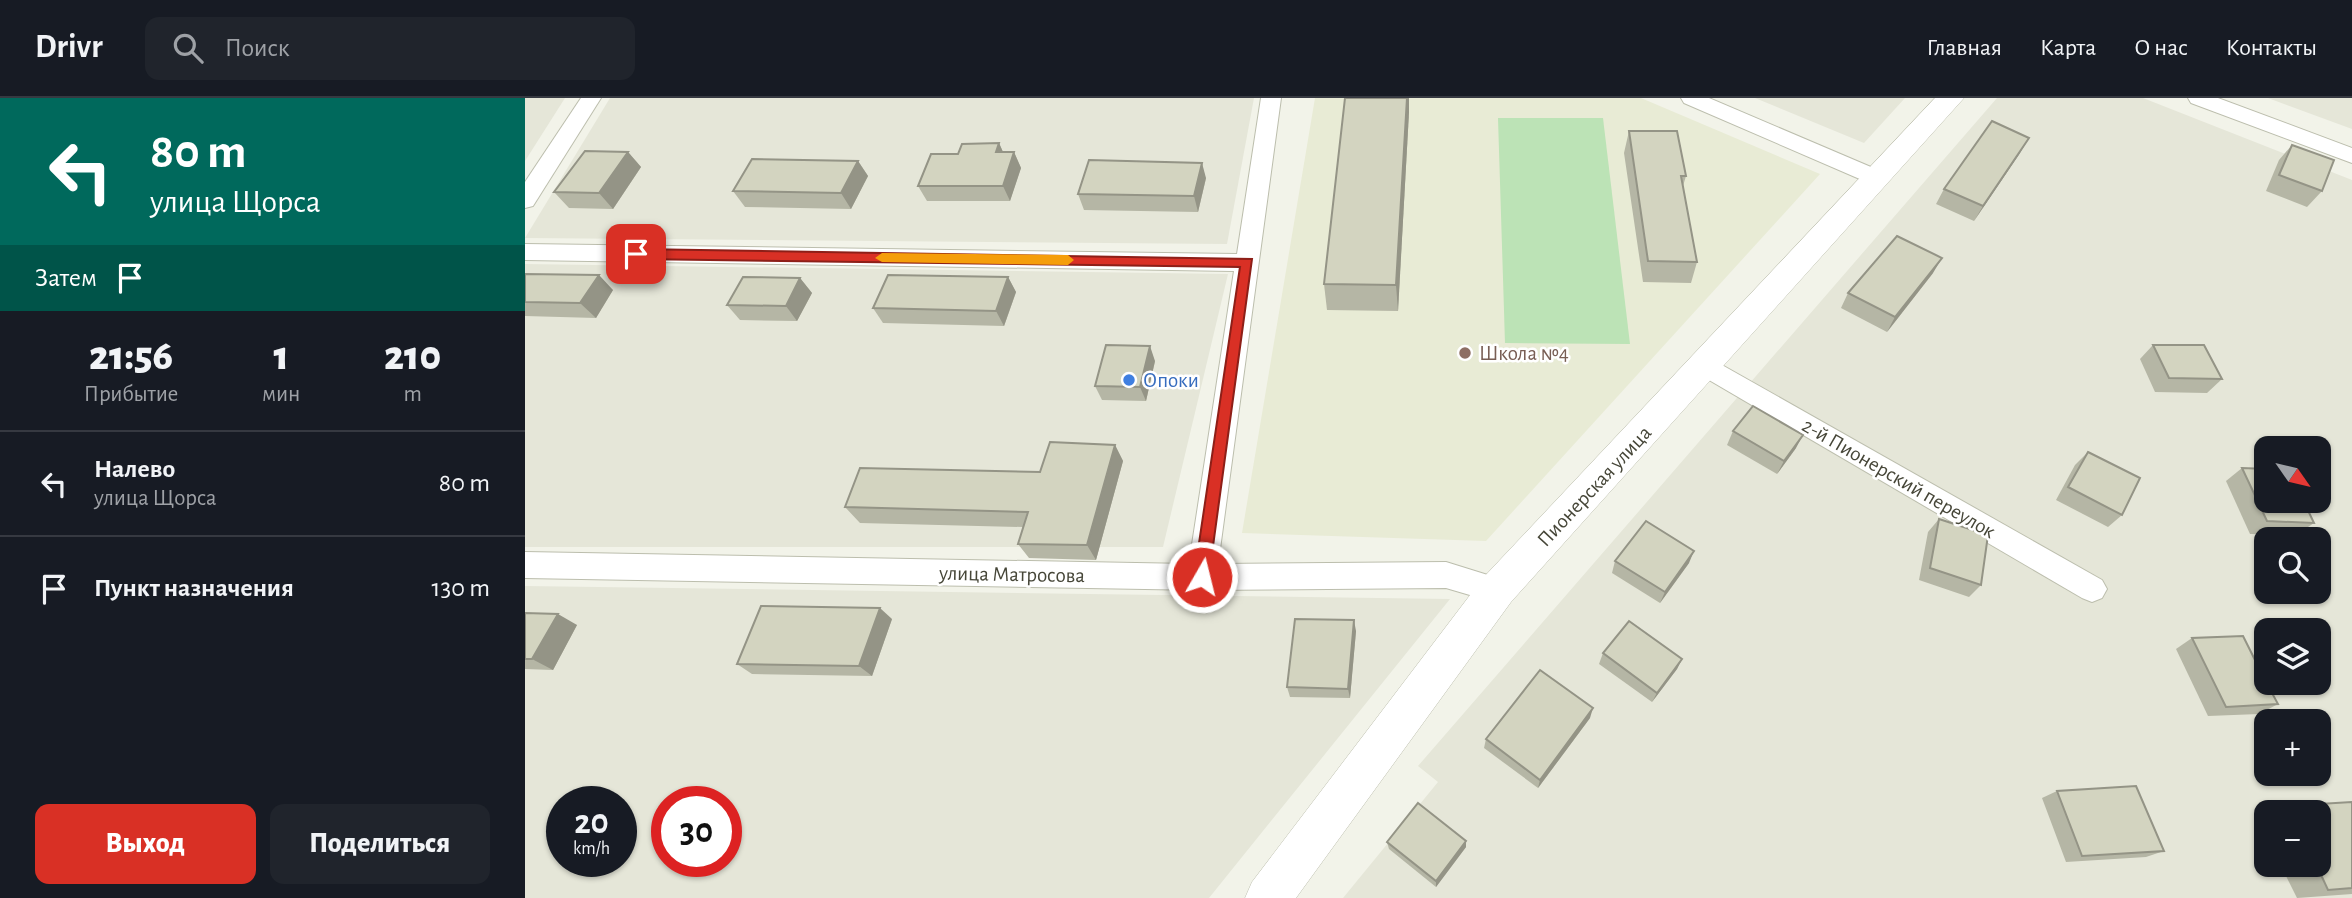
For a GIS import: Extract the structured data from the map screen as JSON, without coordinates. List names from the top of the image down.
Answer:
{
  "streets": {
    "street": ["2-й Пионерский переулок", "Пионерская улица", "улица Матросова"]
  },
  "crossings": [
    ["2-й Пионерский переулок", "Пионерская улица"],
    ["Пионерская улица", "улица Матросова"]
  ],
  "places": ["Школа №4", "Опоки"],
  "north": "bottom right",
  "page": {
    "header": "Drivr",
    "search": "Поиск",
    "nav": [
      "Главная",
      "Карта",
      "О нас",
      "Контакты"
    ],
    "turn": ["80 m", "улица Щорса"],
    "then": "Затем",
    "eta": [
      "21:56",
      "Прибытие",
      "1",
      "мин",
      "210",
      "m"
    ],
    "list": [
      {
        "name": "Налево",
        "note": "улица Щорса",
        "value": "80 m"
      },
      {
        "name": "Пункт назначения",
        "value": "130 m"
      }
    ],
    "map_buttons": ["+", "−"],
    "speed": "20 km/h",
    "limit": "30",
    "buttons": ["Выход", "Поделиться"]
  }
}
